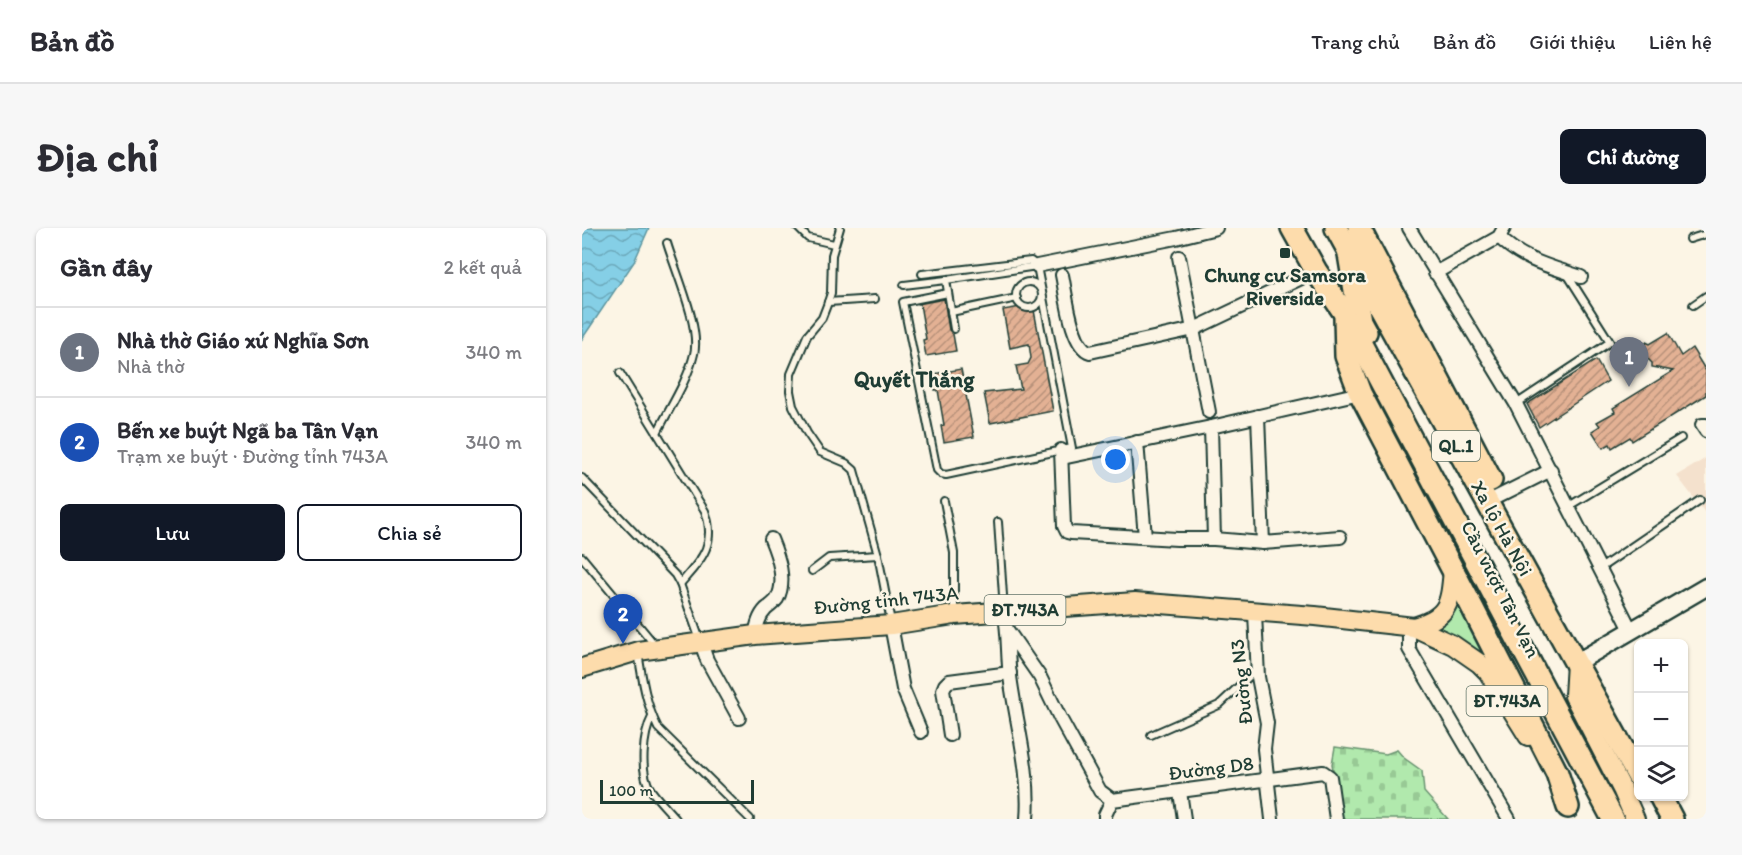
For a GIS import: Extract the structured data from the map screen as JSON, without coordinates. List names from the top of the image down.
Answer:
{
  "streets": {
    "highway": ["QL.1", "Xa lộ Hà Nội", "Cầu vượt Tân Vạn"],
    "main road": ["Đường tỉnh 743A", "ĐT.743A"],
    "street": ["Đường N3", "Đường D8"]
  },
  "crossings": [
    ["QL.1", "Xa lộ Hà Nội"],
    ["QL.1", "Cầu vượt Tân Vạn"],
    ["Xa lộ Hà Nội", "Cầu vượt Tân Vạn"],
    ["Xa lộ Hà Nội", "ĐT.743A"],
    ["Đường tỉnh 743A", "Đường N3"],
    ["Đường N3", "Đường D8"]
  ],
  "districts": ["Quyết Thắng"],
  "places": {
    "transit": ["Chung cư Samsora Riverside"]
  },
  "scale_bar": "100 m",
  "page": {
    "header": "Bản đồ",
    "nav": [
      "Trang chủ",
      "Bản đồ",
      "Giới thiệu",
      "Liên hệ"
    ],
    "buttons": [
      "Chỉ đường",
      ["Lưu", "Chia sẻ"]
    ],
    "title": "Địa chỉ",
    "heading": ["Gần đây", "2 kết quả"],
    "list": [
      {
        "mark": "1",
        "name": "Nhà thờ Giáo xứ Nghĩa Sơn",
        "note": "Nhà thờ",
        "value": "340 m"
      },
      {
        "mark": "2",
        "name": "Bến xe buýt Ngã ba Tân Vạn",
        "note": "Trạm xe buýt · Đường tỉnh 743A",
        "value": "340 m"
      }
    ],
    "pins": ["1", "2"],
    "map_buttons": ["+", "−"],
    "scale": "100 m"
  }
}
